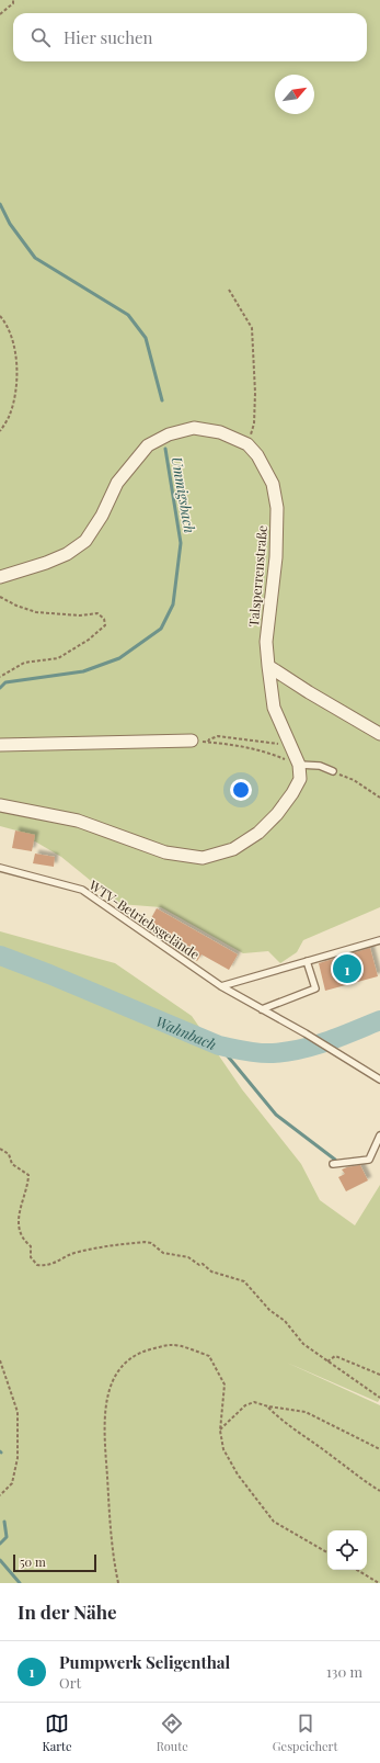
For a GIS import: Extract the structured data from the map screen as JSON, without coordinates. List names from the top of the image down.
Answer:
{
  "streets": {
    "street": ["Talsperrenstraße"],
    "lane": ["WTV-Betriebsgelände"]
  },
  "water": ["Ummigsbach", "Wahnbach"],
  "scale_bar": "50 m",
  "north": "top right",
  "page": {
    "search": "Hier suchen",
    "pins": "1",
    "scale": "50 m",
    "heading": "In der Nähe",
    "list": [
      {
        "mark": "1",
        "name": "Pumpwerk Seligenthal",
        "note": "Ort",
        "value": "130 m"
      }
    ],
    "nav": ["Karte", "Route", "Gespeichert"]
  }
}
